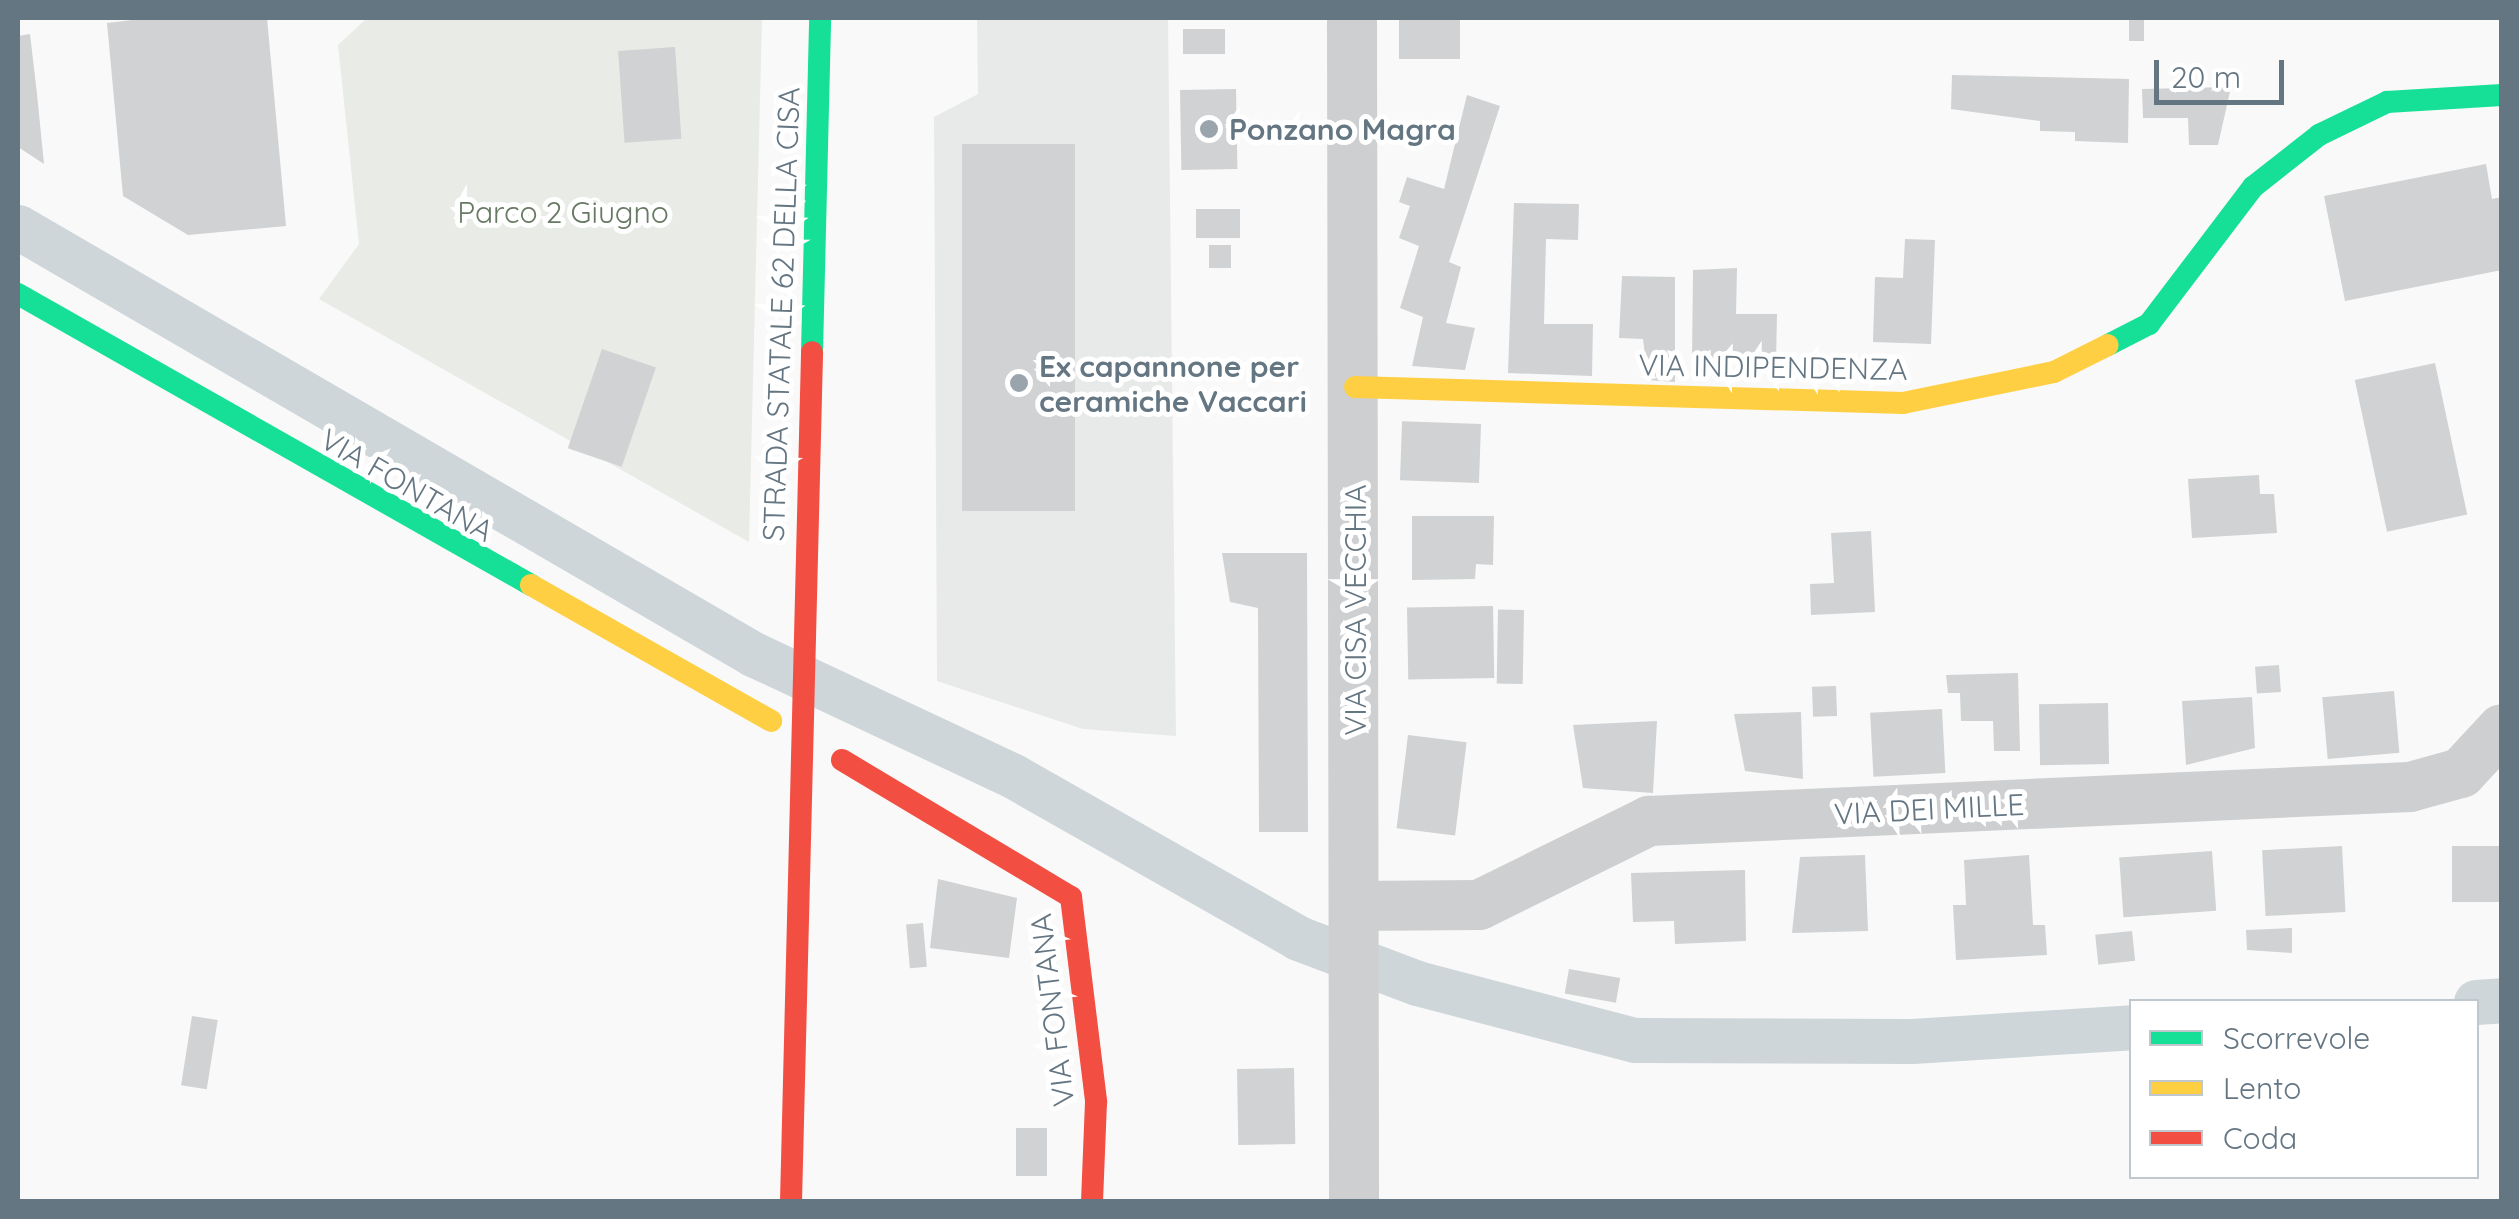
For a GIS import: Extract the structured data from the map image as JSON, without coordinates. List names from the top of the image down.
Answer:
{
  "streets": {
    "street": [
      "STRADA STATALE 62 DELLA CISA",
      "VIA INDIPENDENZA",
      "VIA FONTANA",
      "VIA CISA VECCHIA",
      "VIA DEI MILLE"
    ]
  },
  "crossings": [
    ["VIA INDIPENDENZA", "VIA CISA VECCHIA"],
    ["VIA CISA VECCHIA", "VIA DEI MILLE"]
  ],
  "parks": ["Parco 2 Giugno"],
  "places": ["Ponzano Magra", "Ex capannone per ceramiche Vaccari"],
  "legend": ["Scorrevole", "Lento", "Coda"],
  "scale_bar": "20 m"
}
